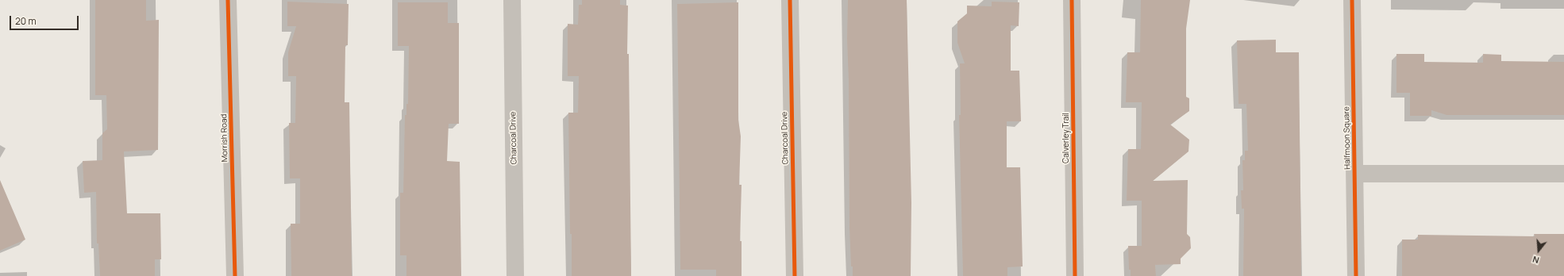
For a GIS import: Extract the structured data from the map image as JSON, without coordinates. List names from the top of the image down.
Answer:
{
  "streets": {
    "street": [
      "Morrish Road",
      "Charcoal Drive",
      "Calverley Trail",
      "Halfmoon Square"
    ]
  },
  "scale_bar": "20 m",
  "north": "bottom"
}
